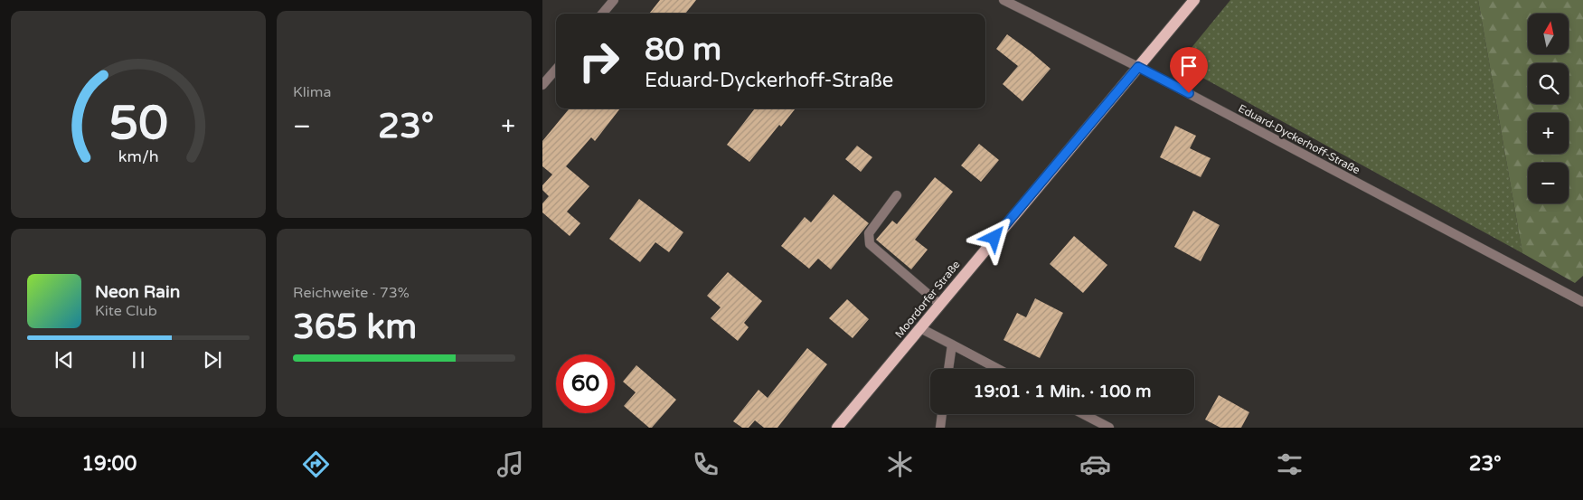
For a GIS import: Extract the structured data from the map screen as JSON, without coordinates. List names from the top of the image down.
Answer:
{
  "streets": {
    "main road": ["Moordorfer Straße"],
    "street": ["Eduard-Dyckerhoff-Straße"]
  },
  "crossings": [
    ["Eduard-Dyckerhoff-Straße", "Moordorfer Straße"]
  ],
  "north": "top",
  "page": {
    "tile": [
      "Klima",
      ["Reichweite · 73%", "365 km"]
    ],
    "map_buttons": ["+", "−"],
    "turn": ["80 m", "Eduard-Dyckerhoff-Straße"],
    "heat": ["−", "23°", "+"],
    "song": ["Neon Rain", "Kite Club"],
    "limit": "60",
    "trip": "19:01 · 1 Min. · 100 m",
    "tabs": ["19:00", "23°"],
    "gauge": ["50", "km/h"]
  }
}
